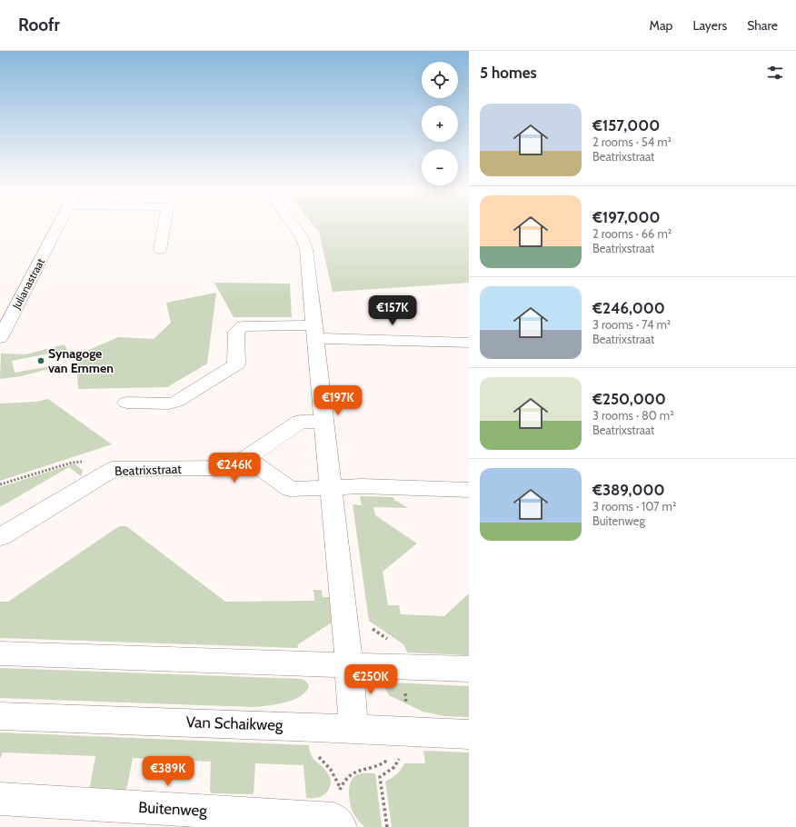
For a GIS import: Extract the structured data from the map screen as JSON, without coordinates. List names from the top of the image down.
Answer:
{
  "streets": {
    "street": [
      "Julianastraat",
      "Beatrixstraat",
      "Van Schaikweg",
      "Buitenweg"
    ]
  },
  "places": ["Synagoge van Emmen"],
  "page": {
    "header": "Roofr",
    "nav": ["Map", "Layers", "Share"],
    "heading": "5 homes",
    "map_buttons": ["+", "−"],
    "list": [
      {
        "name": "€157,000",
        "note": "2 rooms · 54 m² · Beatrixstraat"
      },
      {
        "name": "€197,000",
        "note": "2 rooms · 66 m² · Beatrixstraat"
      },
      {
        "name": "€246,000",
        "note": "3 rooms · 74 m² · Beatrixstraat"
      },
      {
        "name": "€250,000",
        "note": "3 rooms · 80 m² · Beatrixstraat"
      },
      {
        "name": "€389,000",
        "note": "3 rooms · 107 m² · Buitenweg"
      }
    ],
    "price": [
      "€157K",
      "€197K",
      "€246K",
      "€250K",
      "€389K"
    ]
  }
}
